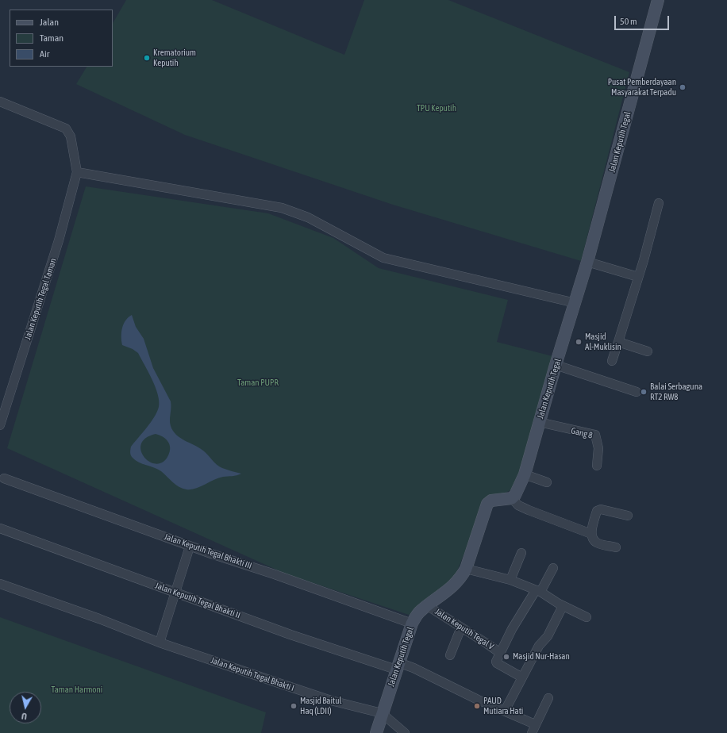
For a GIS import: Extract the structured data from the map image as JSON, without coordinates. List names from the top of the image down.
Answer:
{
  "streets": {
    "main road": ["Jalan Keputih Tegal"],
    "street": [
      "Jalan Keputih Tegal Taman",
      "Gang 8",
      "Jalan Keputih Tegal Bhakti III",
      "Jalan Keputih Tegal Bhakti II",
      "Jalan Keputih Tegal V",
      "Jalan Keputih Tegal Bhakti I"
    ]
  },
  "crossings": [
    ["Jalan Keputih Tegal", "Gang 8"],
    ["Jalan Keputih Tegal", "Jalan Keputih Tegal Bhakti III"],
    ["Jalan Keputih Tegal", "Jalan Keputih Tegal Bhakti II"],
    ["Jalan Keputih Tegal", "Jalan Keputih Tegal V"],
    ["Jalan Keputih Tegal", "Jalan Keputih Tegal Bhakti I"]
  ],
  "parks": ["TPU Keputih", "Taman PUPR", "Taman Harmoni"],
  "places": [
    "Krematorium Keputih",
    "Pusat Pemberdayaan Masyarakat Terpadu",
    "Masjid Al-Muklisin",
    "Balai Serbaguna RT2 RW8",
    "Masjid Nur-Hasan",
    "Masjid Baitul Haq (LDII)",
    "PAUD Mutiara Hati"
  ],
  "legend": ["Jalan", "Taman", "Air"],
  "scale_bar": "50 m",
  "north": "bottom"
}
